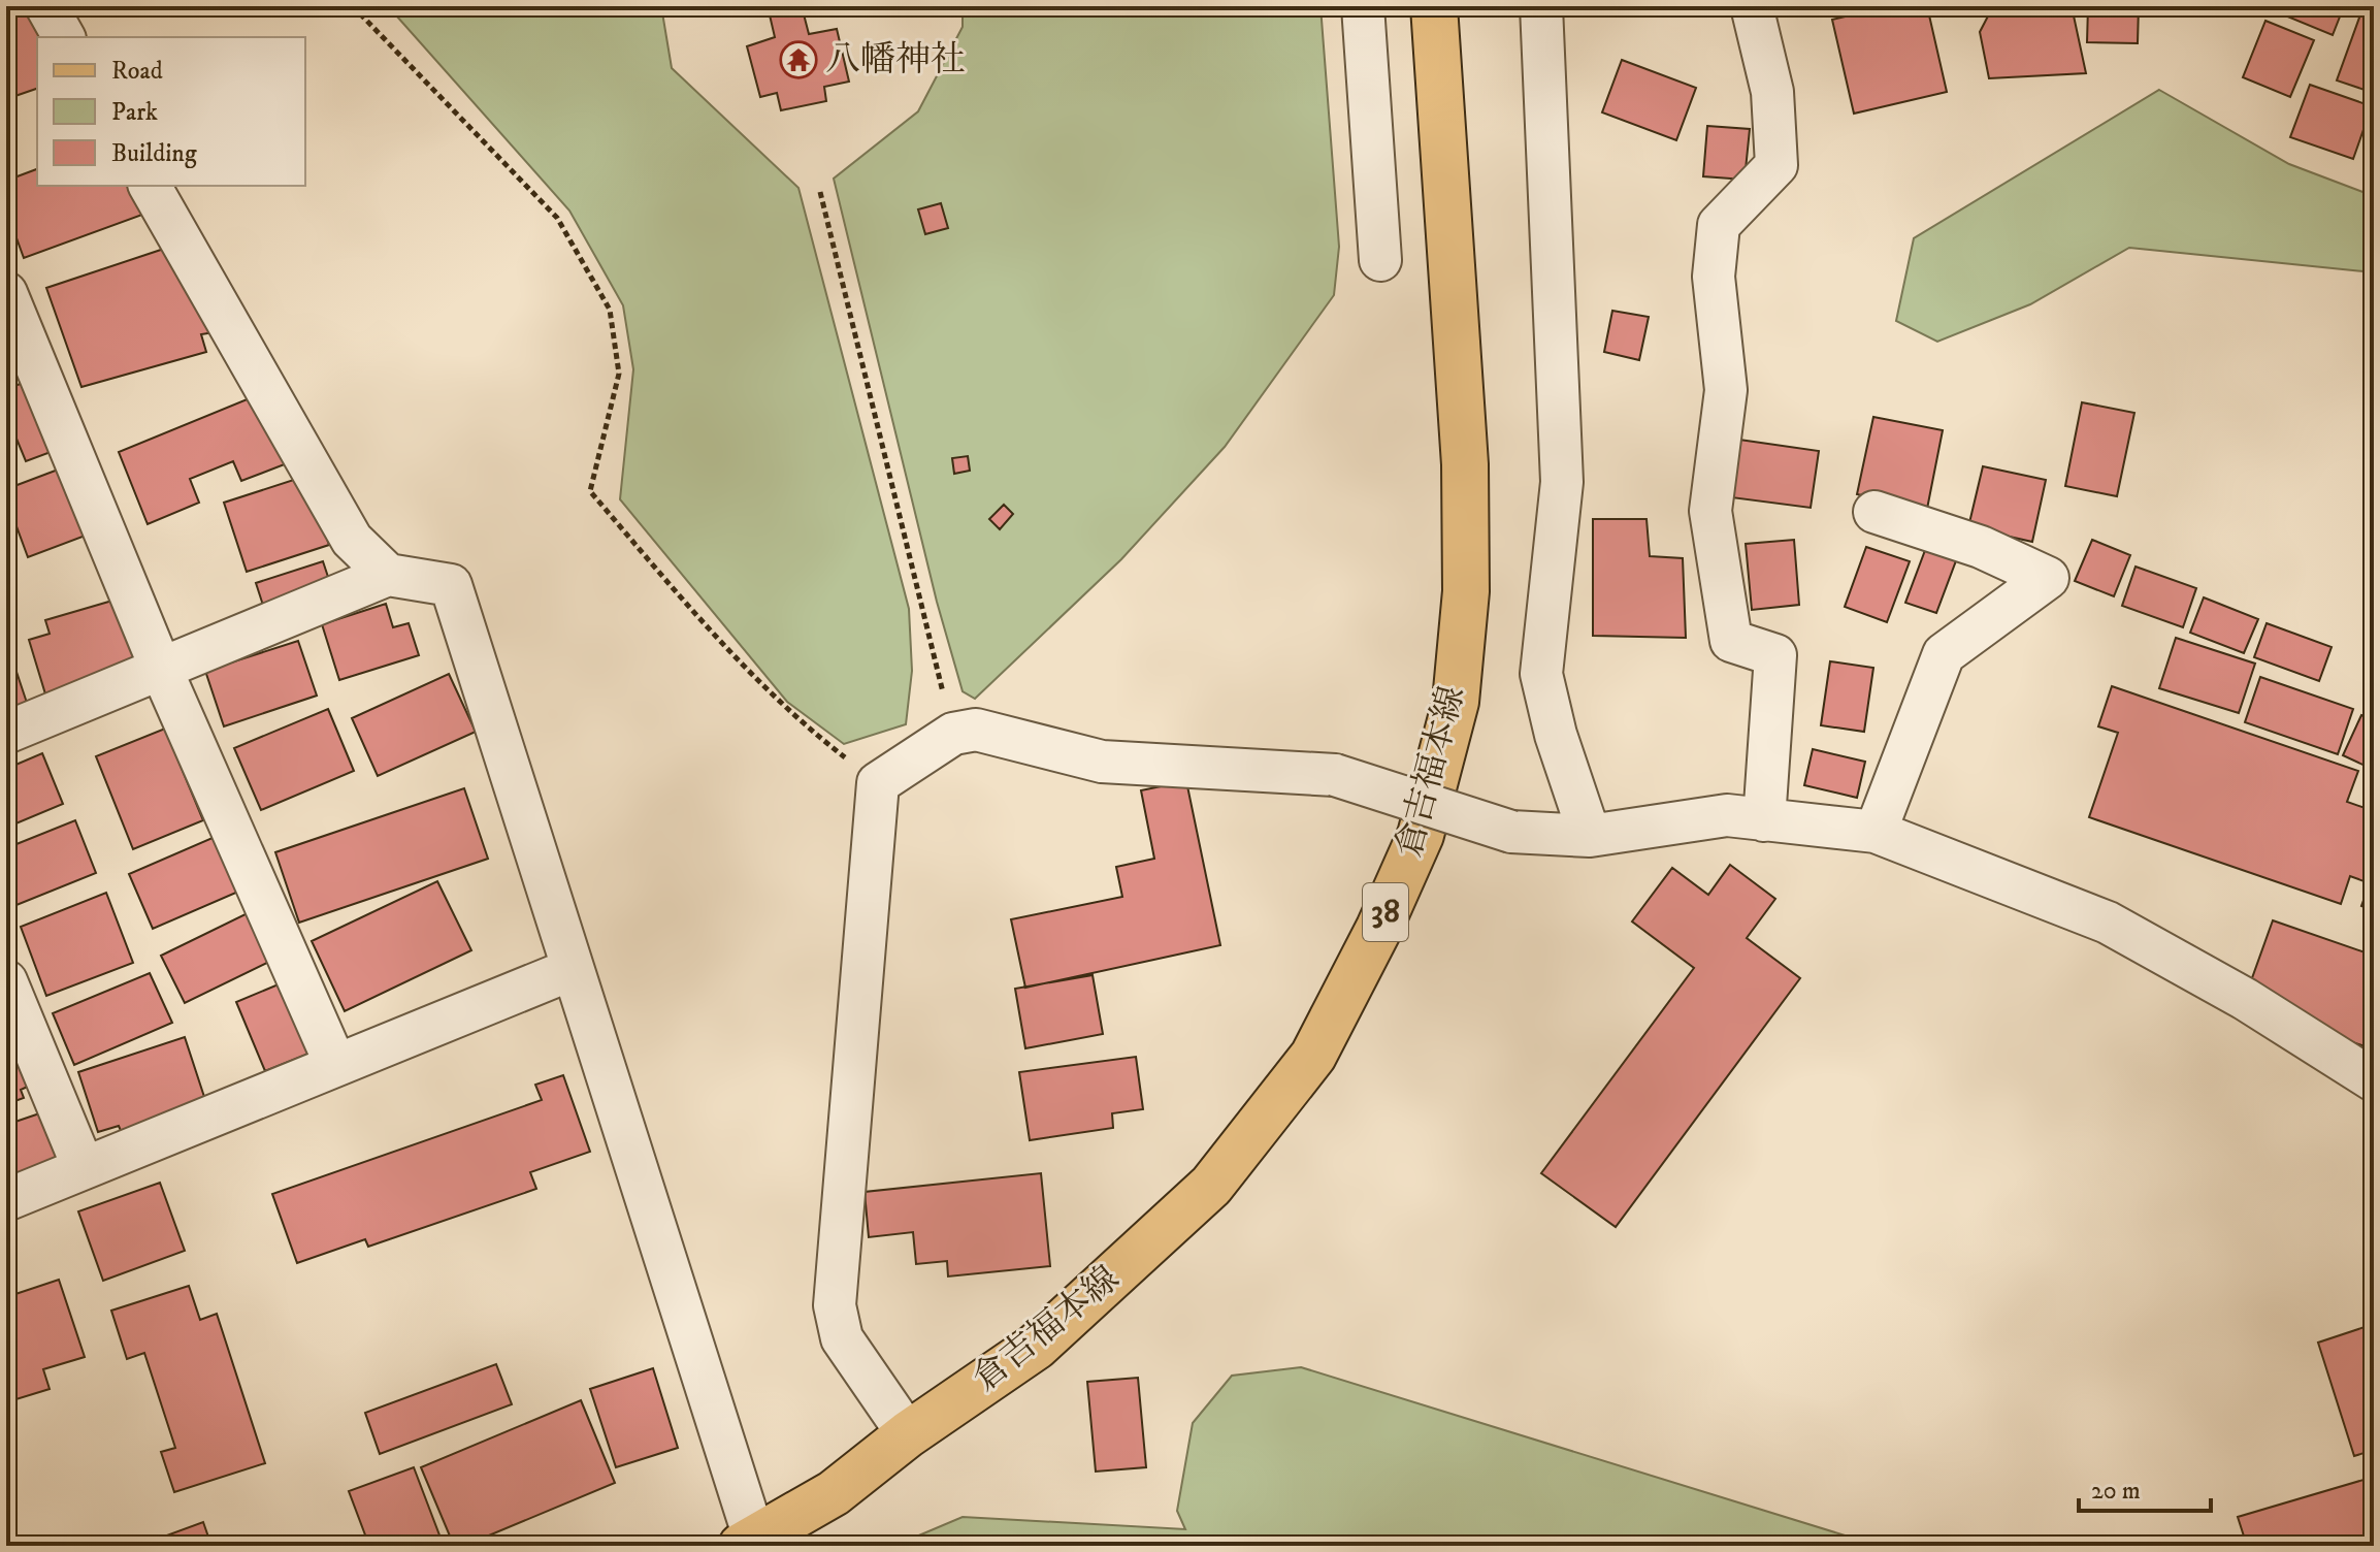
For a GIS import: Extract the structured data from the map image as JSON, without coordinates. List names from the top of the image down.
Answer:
{
  "streets": {
    "main road": ["倉吉福本線", "38"]
  },
  "places": {
    "temple": ["八幡神社"]
  },
  "legend": ["Road", "Park", "Building"],
  "scale_bar": "20 m"
}
